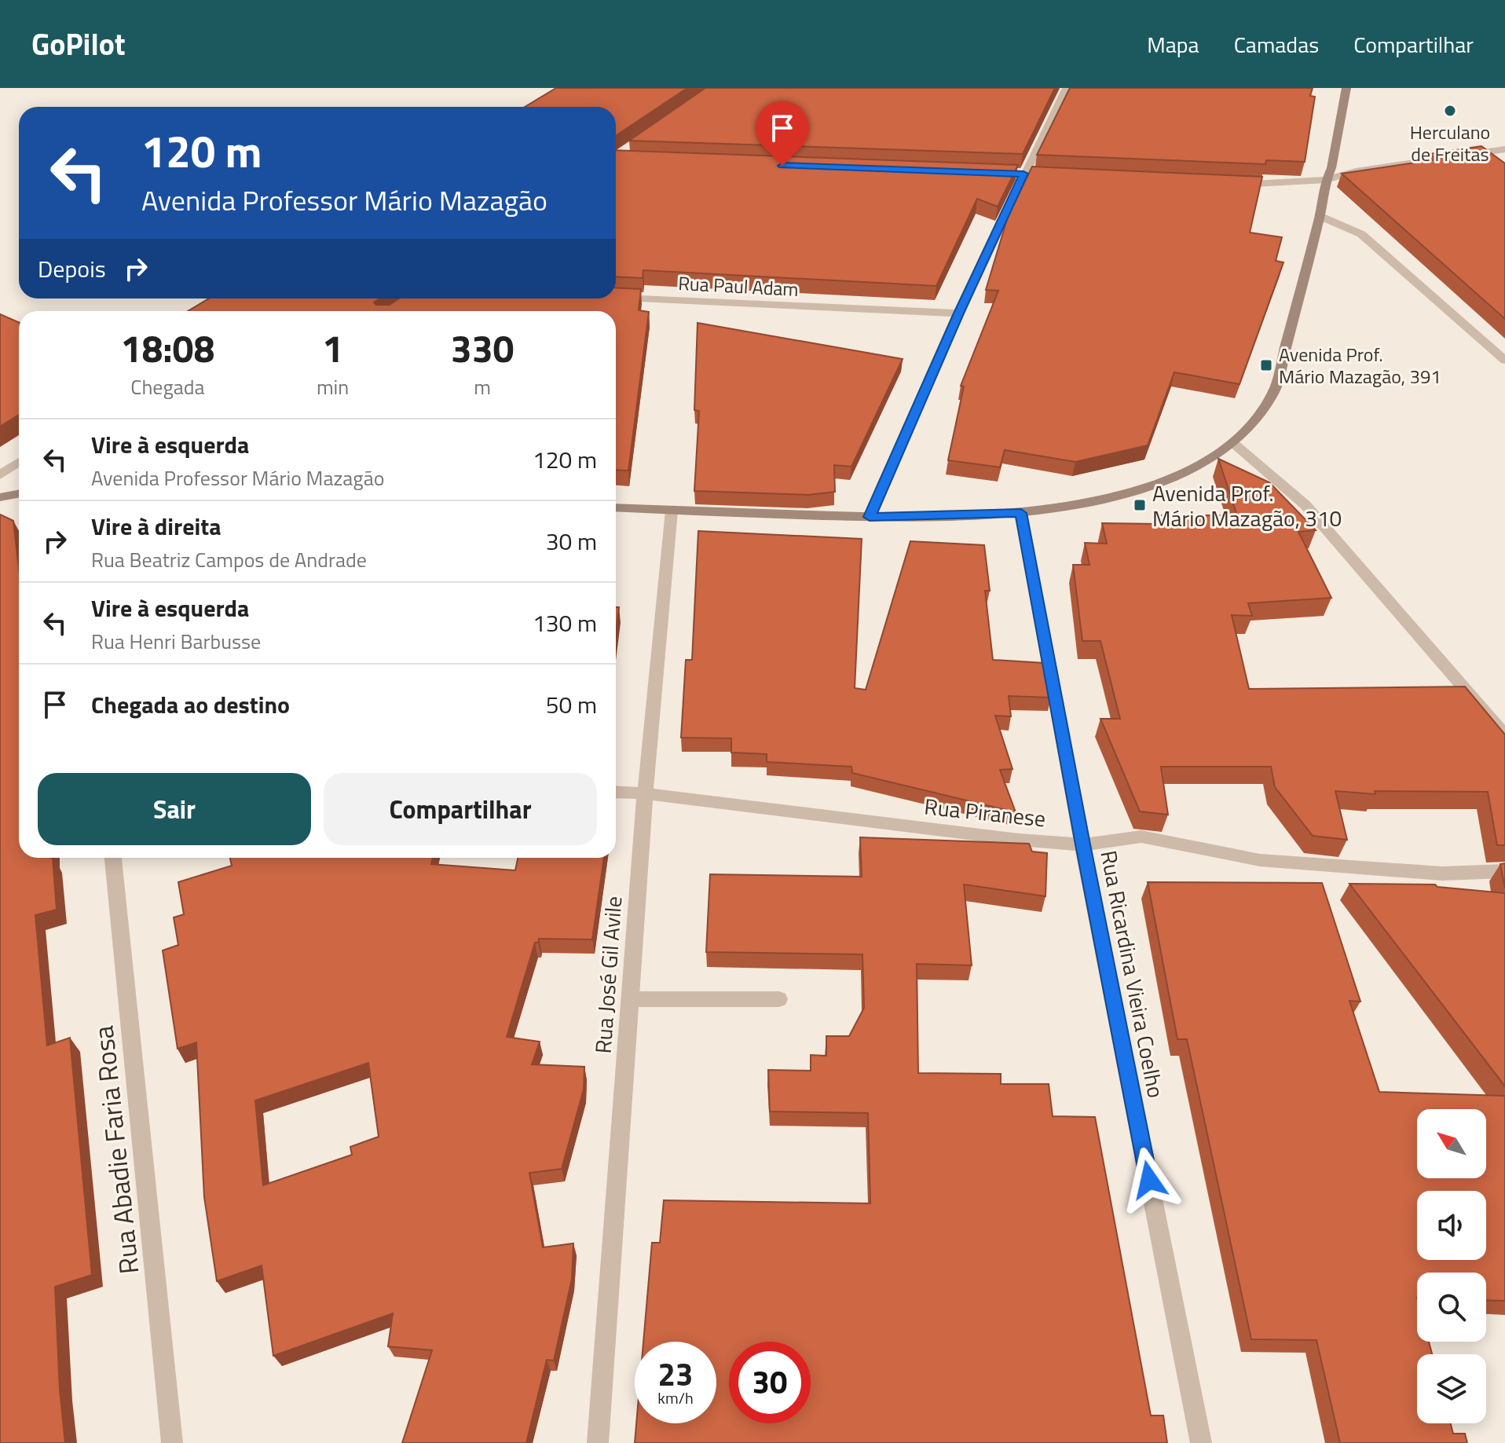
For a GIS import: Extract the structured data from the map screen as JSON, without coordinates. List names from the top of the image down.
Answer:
{
  "streets": {
    "street": [
      "Rua Paul Adam",
      "Rua Piranese",
      "Rua Ricardina Vieira Coelho",
      "Rua José Gil Avile",
      "Rua Abadie Faria Rosa"
    ]
  },
  "crossings": [
    ["Rua Piranese", "Rua Ricardina Vieira Coelho"],
    ["Rua Piranese", "Rua José Gil Avile"]
  ],
  "places": {
    "other": ["Herculano de Freitas"],
    "transit": ["Avenida Prof. Mário Mazagão, 391", "Avenida Prof. Mário Mazagão, 310"]
  },
  "north": "top left",
  "page": {
    "header": "GoPilot",
    "nav": ["Mapa", "Camadas", "Compartilhar"],
    "turn": ["120 m", "Avenida Professor Mário Mazagão"],
    "then": "Depois",
    "eta": [
      "18:08",
      "Chegada",
      "1",
      "min",
      "330",
      "m"
    ],
    "list": [
      {
        "name": "Vire à esquerda",
        "note": "Avenida Professor Mário Mazagão",
        "value": "120 m"
      },
      {
        "name": "Vire à direita",
        "note": "Rua Beatriz Campos de Andrade",
        "value": "30 m"
      },
      {
        "name": "Vire à esquerda",
        "note": "Rua Henri Barbusse",
        "value": "130 m"
      },
      {
        "name": "Chegada ao destino",
        "value": "50 m"
      }
    ],
    "buttons": ["Sair", "Compartilhar"],
    "speed": "23 km/h",
    "limit": "30"
  }
}
